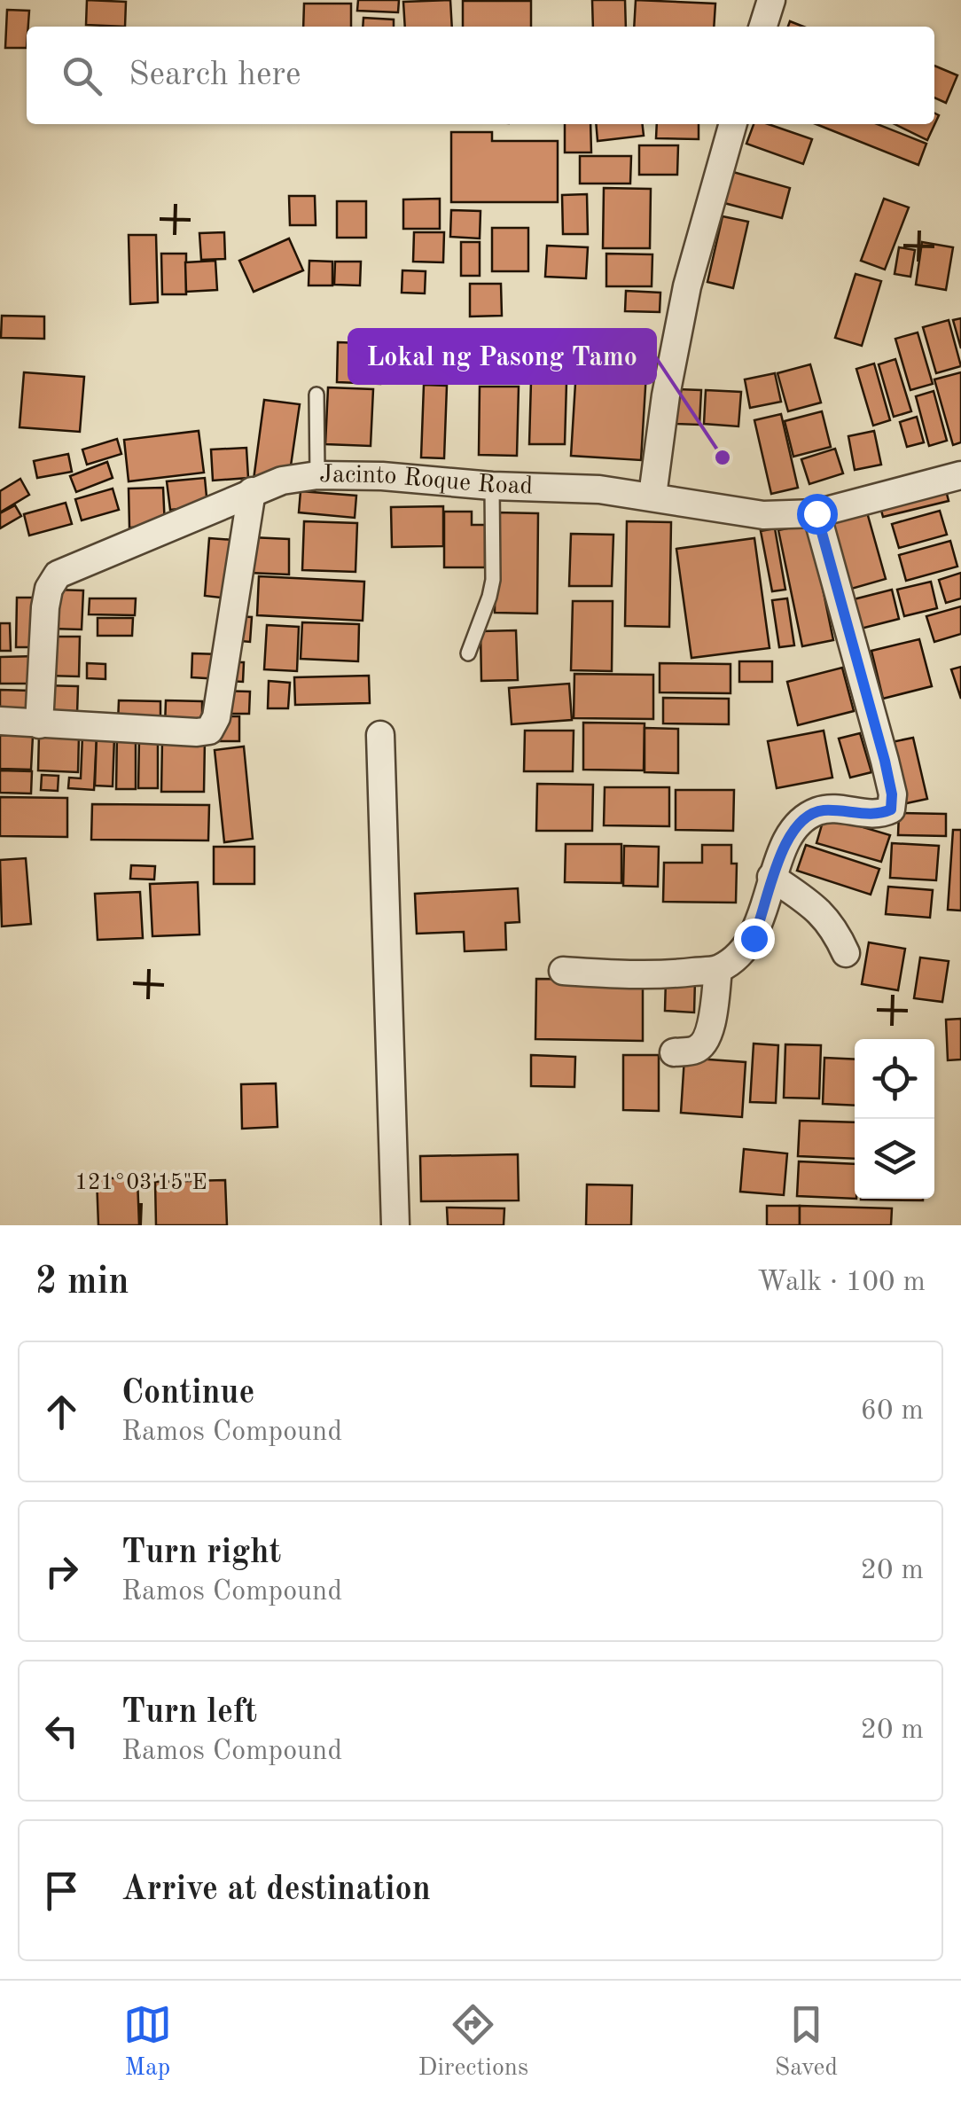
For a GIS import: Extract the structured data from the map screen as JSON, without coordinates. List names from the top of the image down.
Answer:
{
  "streets": {
    "street": ["Jacinto Roque Road"]
  },
  "places": ["Lokal ng Pasong Tamo"],
  "page": {
    "search": "Search here",
    "heading": ["2 min", "Walk · 100 m"],
    "list": [
      ["Continue", "Ramos Compound", "60 m"],
      ["Turn right", "Ramos Compound", "20 m"],
      ["Turn left", "Ramos Compound", "20 m"],
      "Arrive at destination"
    ],
    "nav": ["Map", "Directions", "Saved"]
  },
  "coordinates": ["121°03'15\"E"]
}
